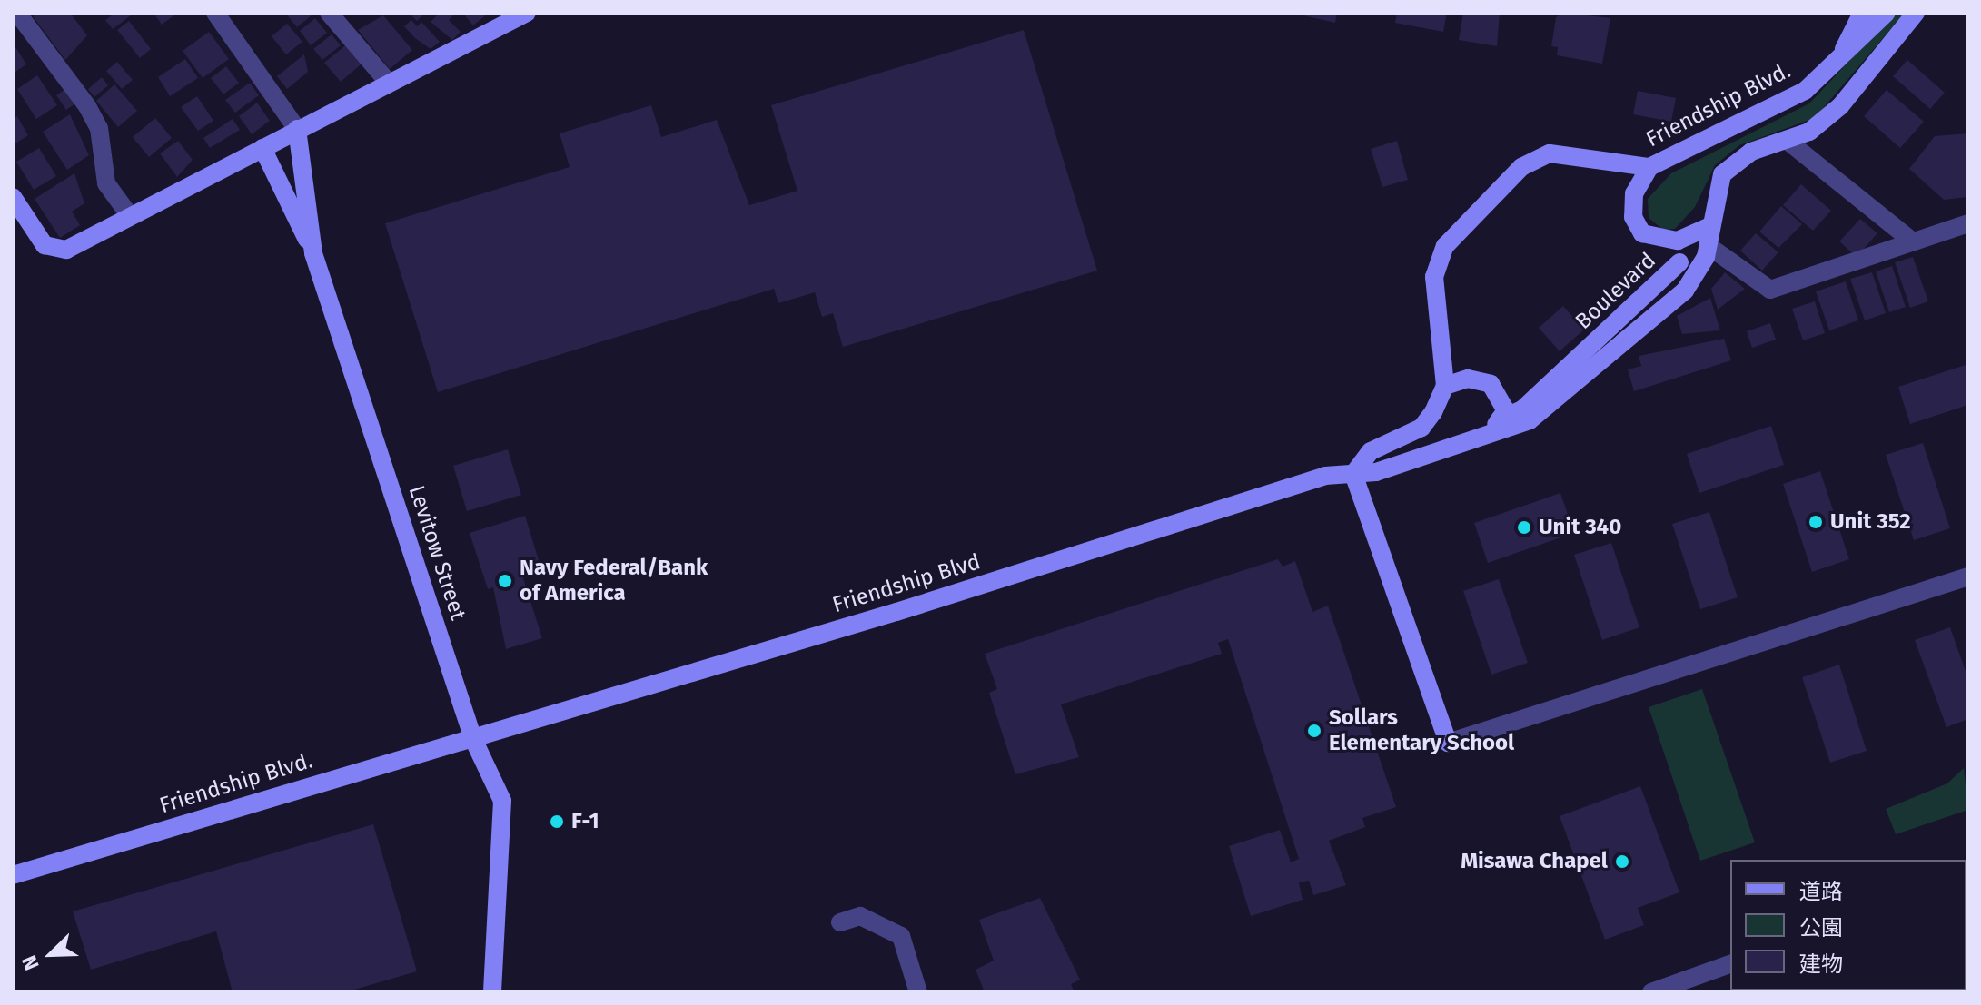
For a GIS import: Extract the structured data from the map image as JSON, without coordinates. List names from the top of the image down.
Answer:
{
  "streets": {
    "street": [
      "Friendship Blvd.",
      "Boulevard",
      "Levitow Street",
      "Friendship Blvd"
    ]
  },
  "crossings": [
    ["Friendship Blvd.", "Levitow Street"],
    ["Friendship Blvd.", "Friendship Blvd"],
    ["Levitow Street", "Friendship Blvd"]
  ],
  "places": [
    "Unit 352",
    "Unit 340",
    "Navy Federal/Bank of America",
    "Sollars Elementary School",
    "F-1",
    "Misawa Chapel"
  ],
  "legend": ["道路", "公園", "建物"],
  "north": "bottom left"
}
